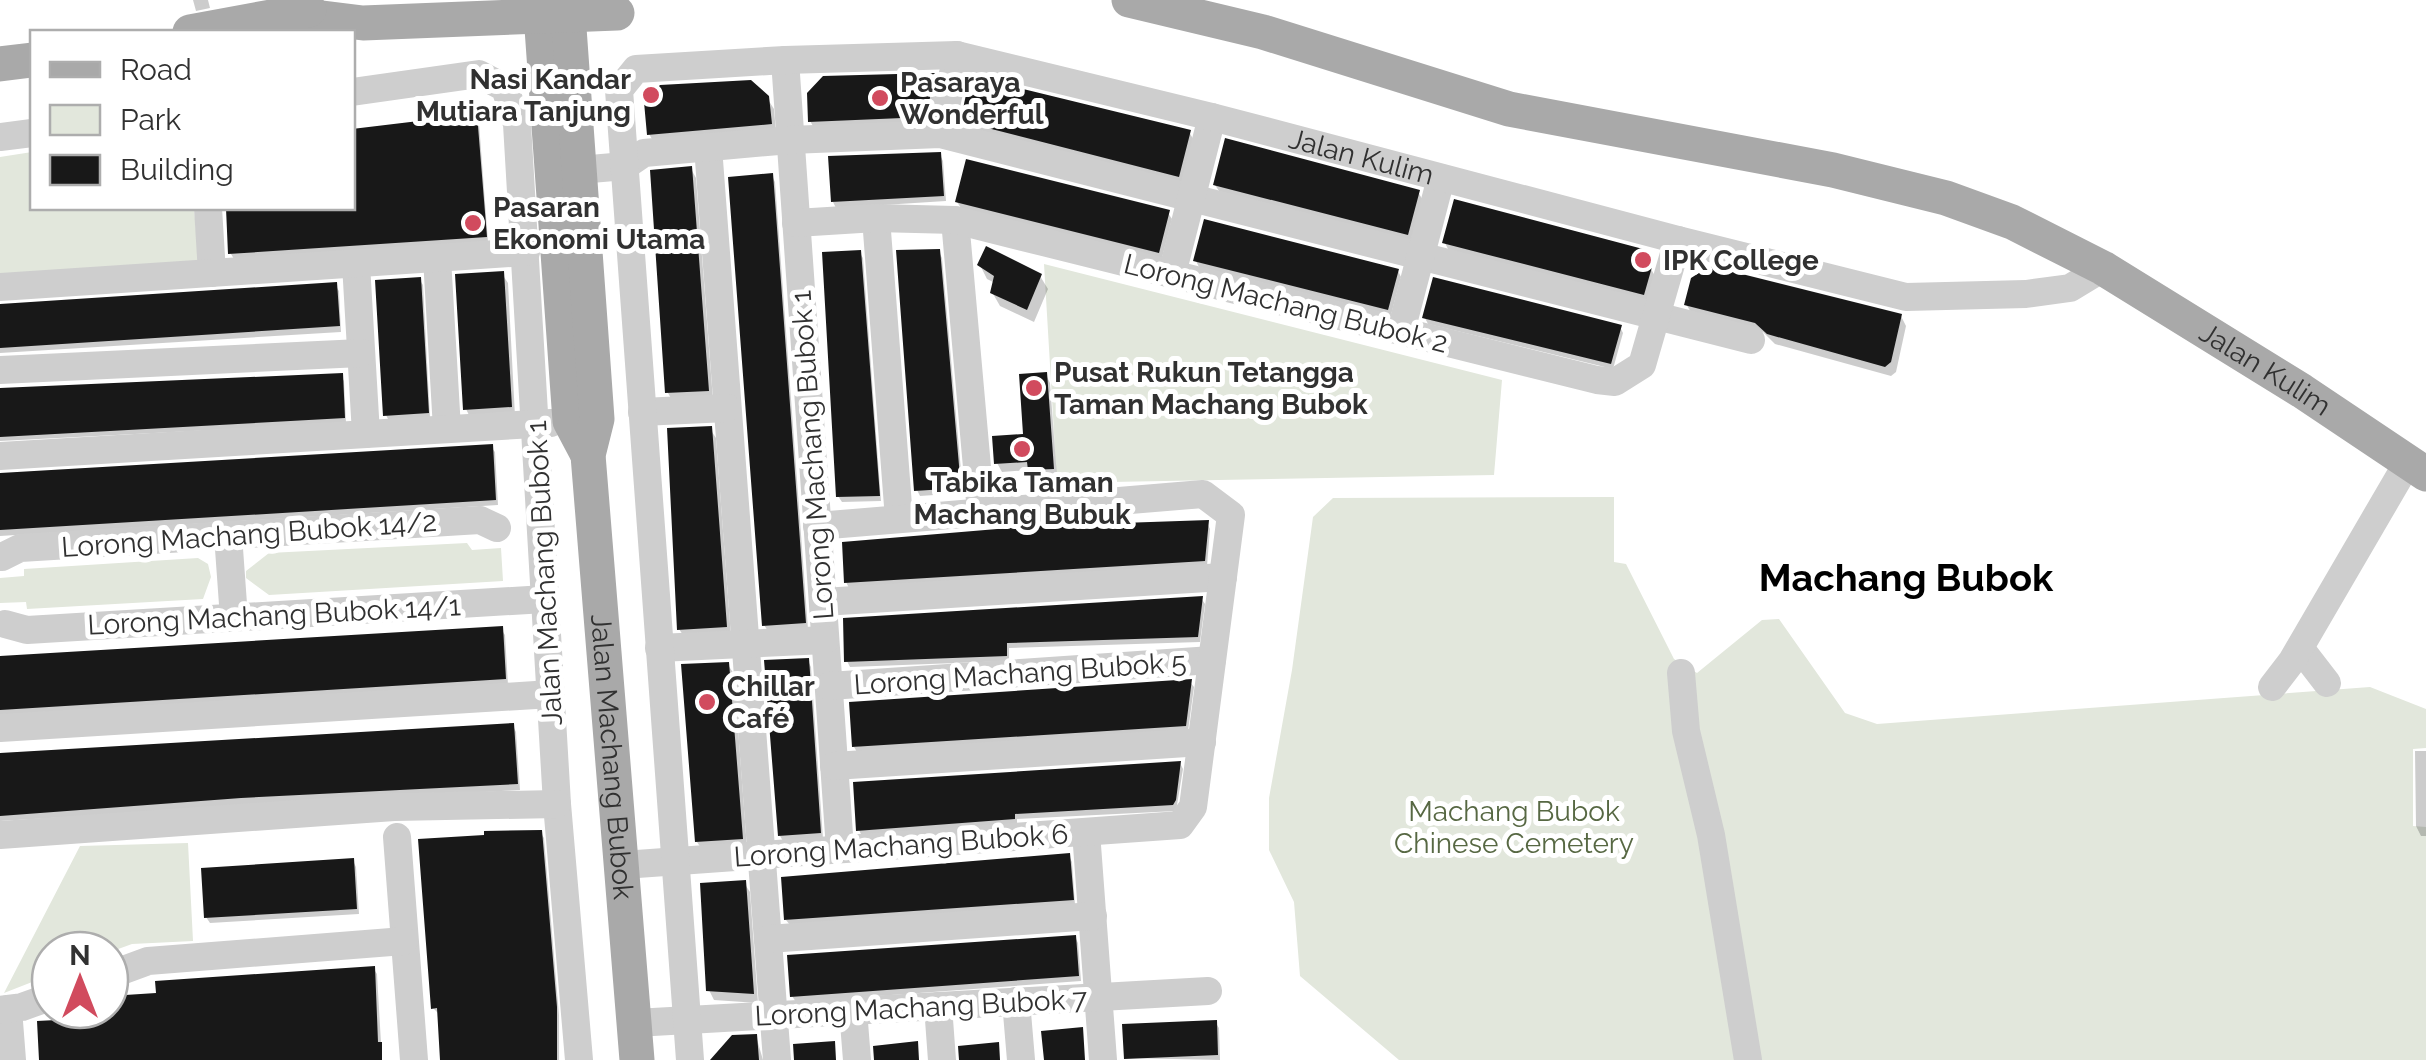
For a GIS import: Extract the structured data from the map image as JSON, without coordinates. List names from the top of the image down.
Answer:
{
  "streets": {
    "main road": ["Jalan Kulim", "Jalan Machang Bubok"],
    "street": [
      "Lorong Machang Bubok 2",
      "Lorong Machang Bubok 1",
      "Lorong Machang Bubok 14/2",
      "Jalan Machang Bubok 1",
      "Lorong Machang Bubok 14/1",
      "Lorong Machang Bubok 5",
      "Lorong Machang Bubok 6",
      "Lorong Machang Bubok 7"
    ]
  },
  "crossings": [
    ["Jalan Kulim", "Lorong Machang Bubok 2"],
    ["Jalan Kulim", "Lorong Machang Bubok 1"],
    ["Lorong Machang Bubok 2", "Lorong Machang Bubok 1"],
    ["Lorong Machang Bubok 1", "Lorong Machang Bubok 5"],
    ["Lorong Machang Bubok 1", "Lorong Machang Bubok 6"],
    ["Jalan Machang Bubok 1", "Lorong Machang Bubok 14/1"],
    ["Jalan Machang Bubok", "Lorong Machang Bubok 6"],
    ["Jalan Machang Bubok", "Lorong Machang Bubok 7"]
  ],
  "districts": ["Machang Bubok"],
  "parks": ["Machang Bubok Chinese Cemetery"],
  "places": [
    "Nasi Kandar Mutiara Tanjung",
    "Pasaraya Wonderful",
    "Pasaran Ekonomi Utama",
    "IPK College",
    "Pusat Rukun Tetangga Taman Machang Bubok",
    "Tabika Taman Machang Bubuk",
    "Chillar Café"
  ],
  "legend": ["Road", "Park", "Building"],
  "north": "top"
}
